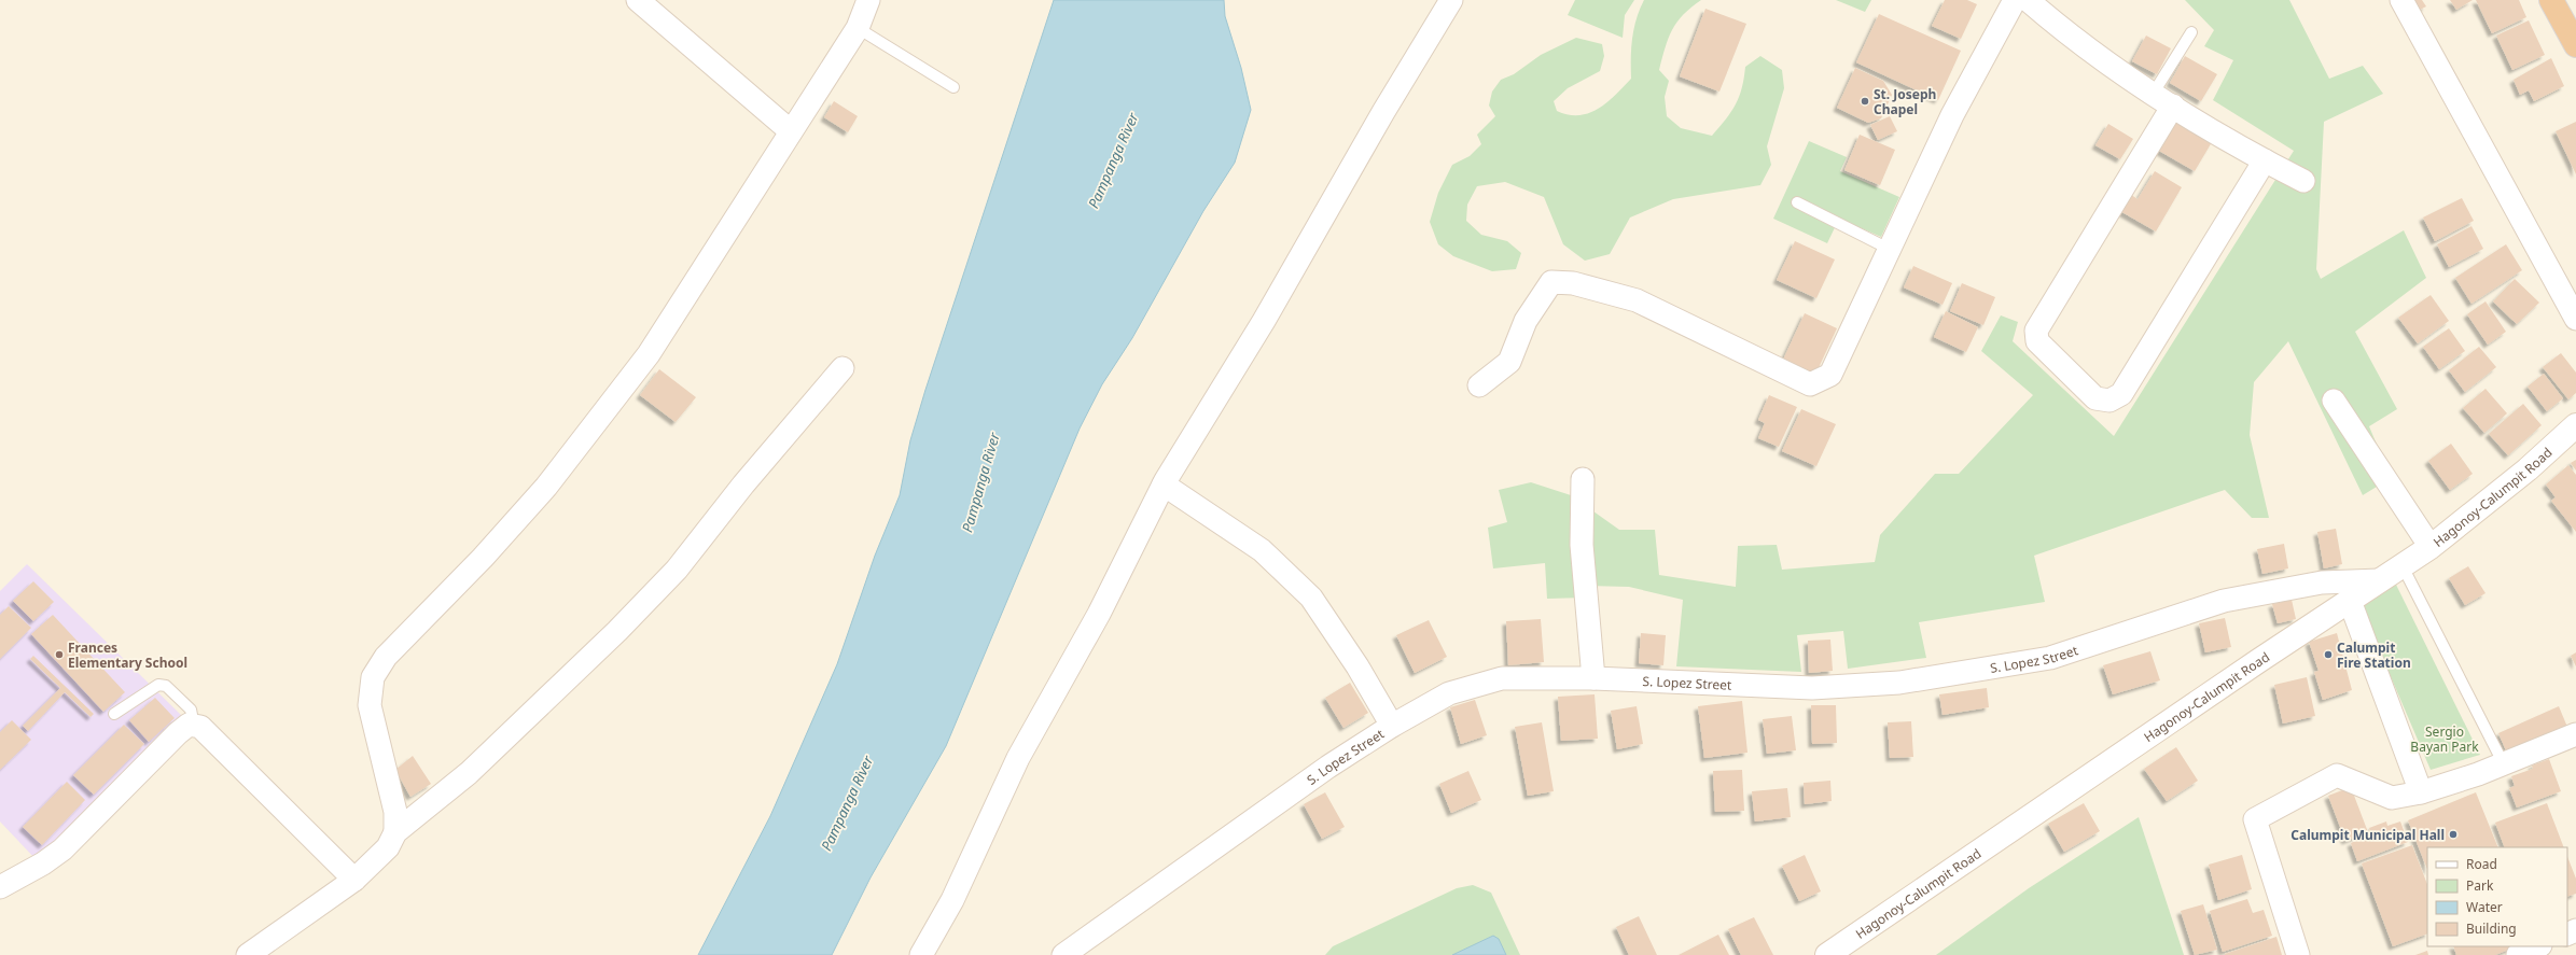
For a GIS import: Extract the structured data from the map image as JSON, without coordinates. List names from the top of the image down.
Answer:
{
  "streets": {
    "main road": ["Hagonoy-Calumpit Road"],
    "street": ["S. Lopez Street"]
  },
  "crossings": [
    ["Hagonoy-Calumpit Road", "S. Lopez Street"]
  ],
  "water": ["Pampanga River"],
  "parks": ["Sergio Bayan Park"],
  "places": [
    "St. Joseph Chapel",
    "Frances Elementary School",
    "Calumpit Fire Station",
    "Calumpit Municipal Hall"
  ],
  "legend": [
    "Road",
    "Park",
    "Water",
    "Building"
  ]
}
